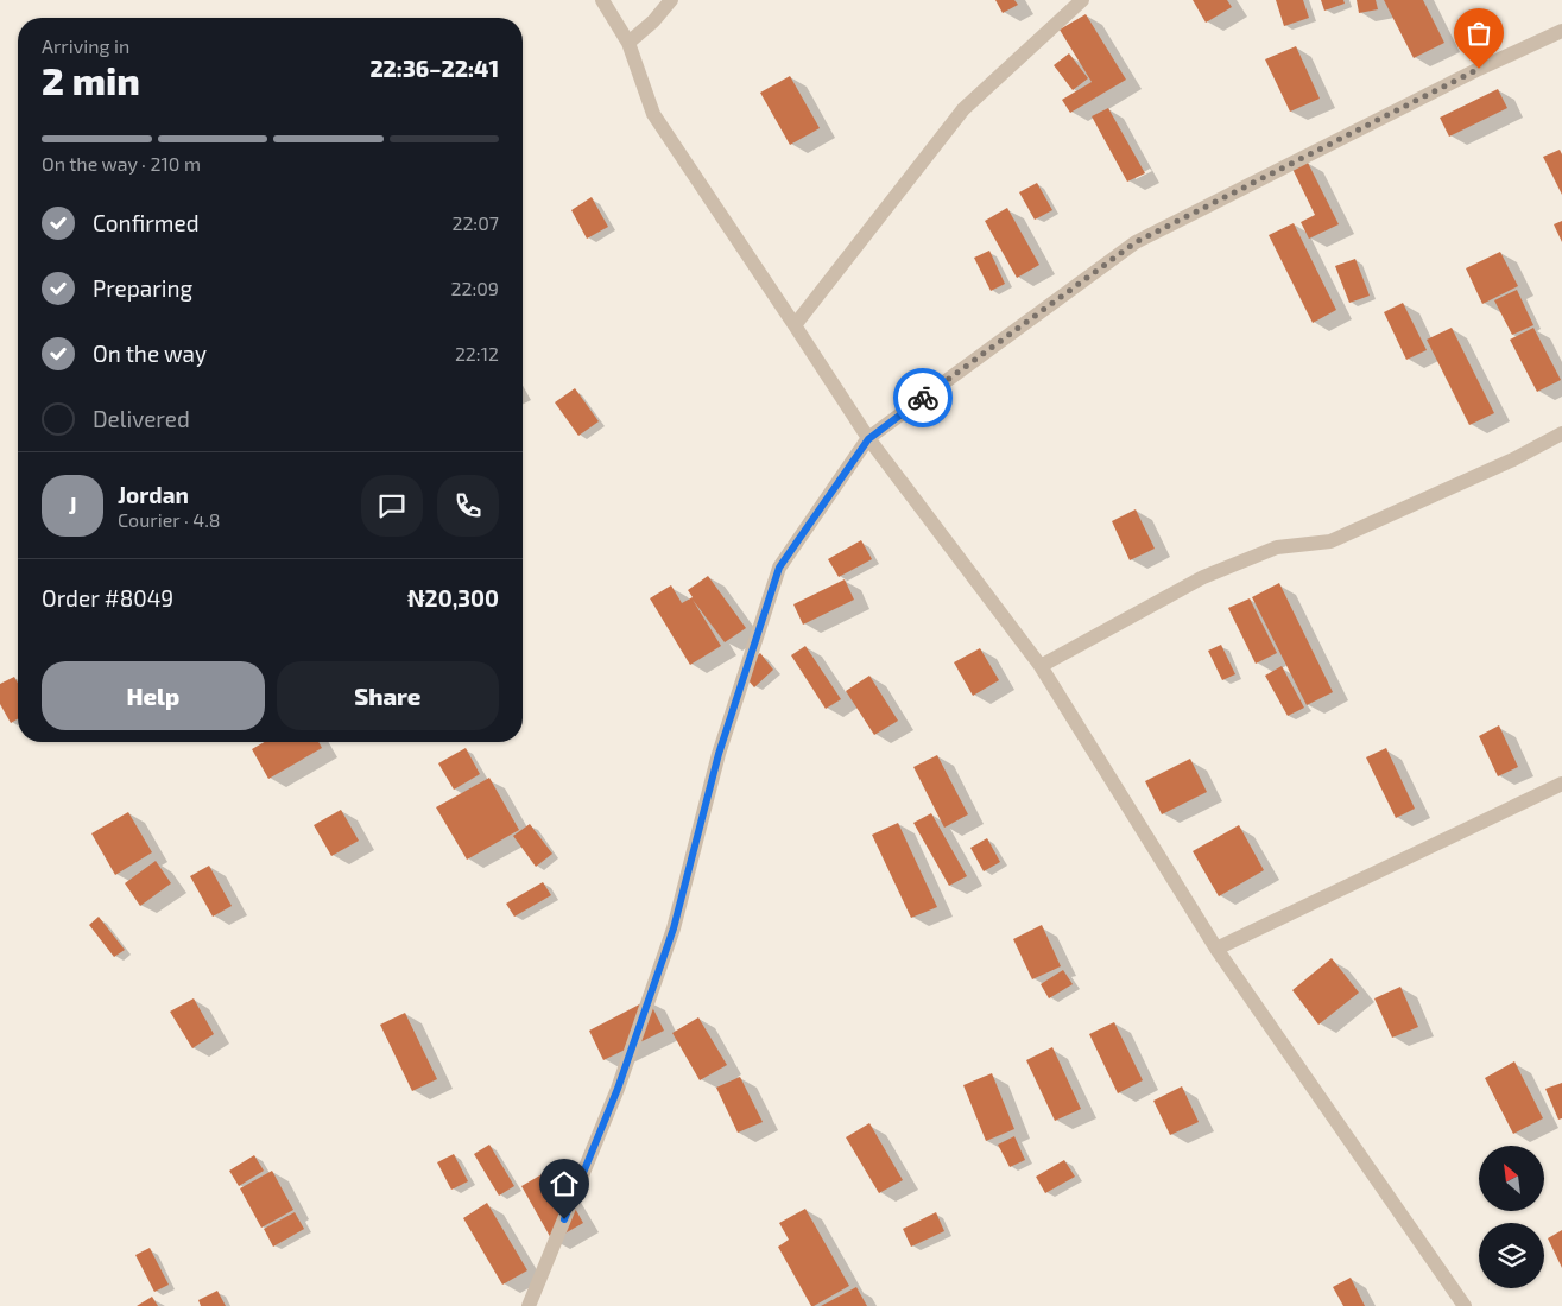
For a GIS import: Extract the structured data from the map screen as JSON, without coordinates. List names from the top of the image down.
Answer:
{
  "north": "top left",
  "page": {
    "heading": ["2 min", "Arriving in", "22:36–22:41"],
    "panel": [
      "Jordan",
      "Courier · 4.8",
      "Order #8049",
      "₦20,300"
    ],
    "bar": "On the way · 210 m",
    "list": [
      ["Confirmed", "22:07"],
      ["Preparing", "22:09"],
      ["On the way", "22:12"],
      "Delivered"
    ],
    "round": "J",
    "buttons": ["Help", "Share"]
  }
}
